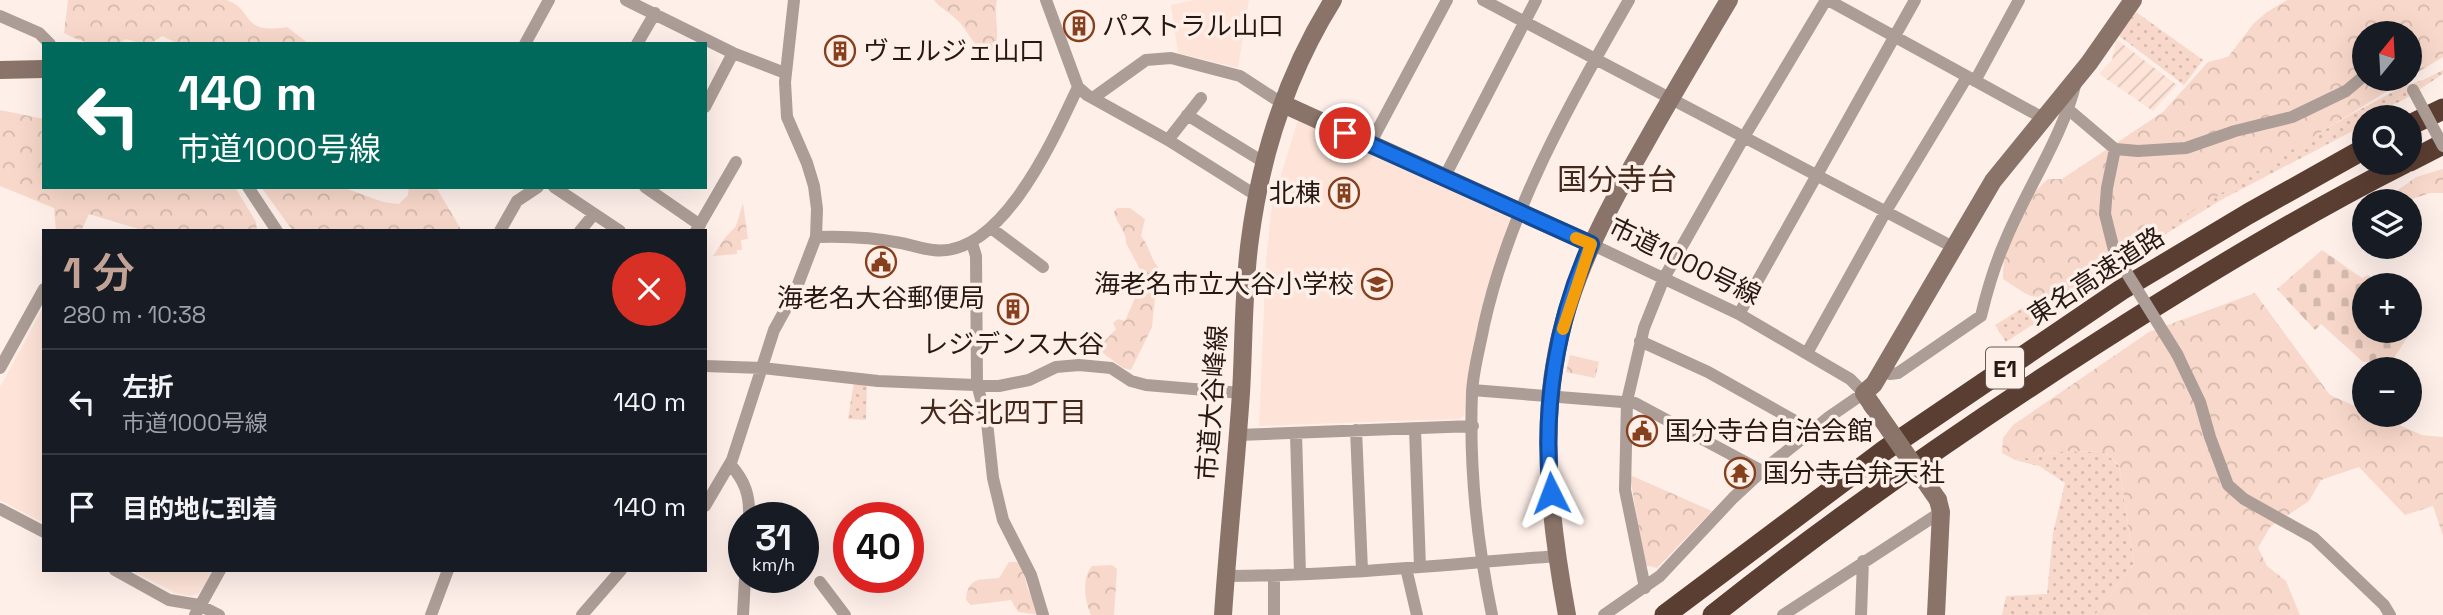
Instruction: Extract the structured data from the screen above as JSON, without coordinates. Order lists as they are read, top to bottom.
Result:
{
  "streets": {
    "highway": ["東名高速道路", "E1"],
    "street": ["市道1000号線", "市道大谷峰線"]
  },
  "crossings": [
    ["市道1000号線", "市道大谷峰線"]
  ],
  "districts": ["国分寺台", "大谷北四丁目"],
  "places": {
    "building": [
      "パストラル山口",
      "ヴェルジェ山口",
      "北棟",
      "レジデンス大谷"
    ],
    "public building": ["海老名大谷郵便局", "国分寺台自治会館"],
    "school or university": ["海老名市立大谷小学校"],
    "temple": ["国分寺台弁天社"]
  },
  "north": "top",
  "page": {
    "map_buttons": ["+", "−"],
    "turn": ["140 m", "市道1000号線"],
    "heading": ["1 分", "280 m · 10:38"],
    "list": [
      {
        "name": "左折",
        "note": "市道1000号線",
        "value": "140 m"
      },
      {
        "name": "目的地に到着",
        "value": "140 m"
      }
    ],
    "speed": "31 km/h",
    "limit": "40"
  }
}
